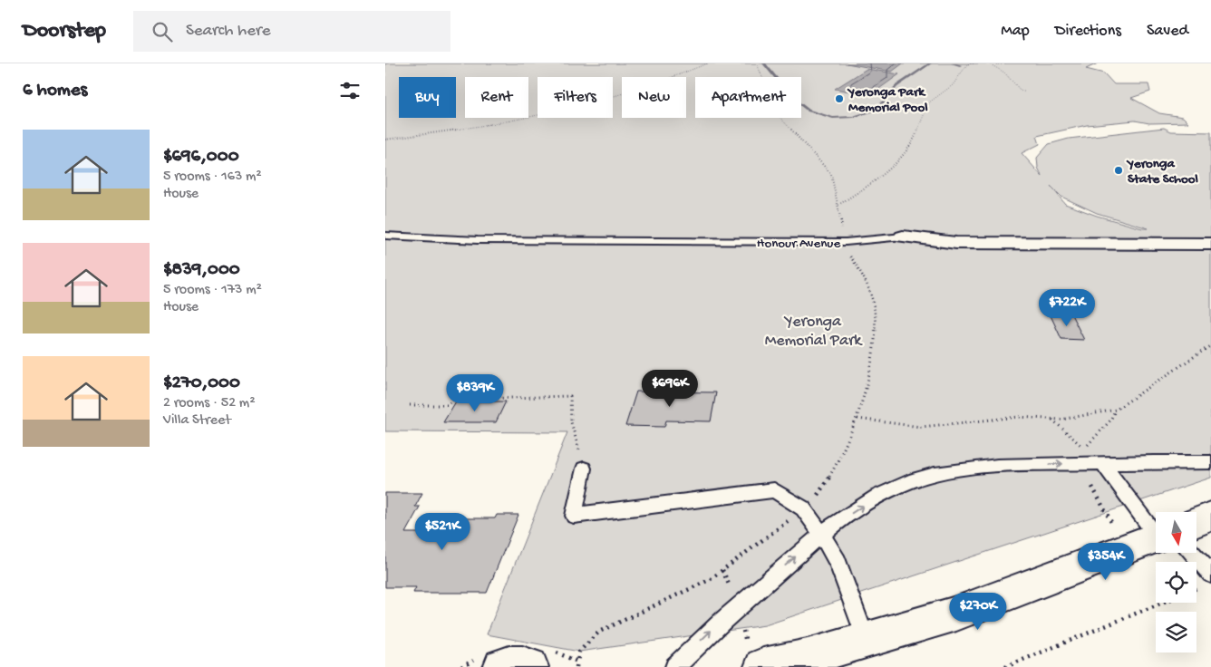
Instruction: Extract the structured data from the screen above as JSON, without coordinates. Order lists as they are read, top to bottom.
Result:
{
  "streets": {
    "street": ["Honour Avenue"]
  },
  "parks": ["Yeronga Memorial Park"],
  "places": ["Yeronga Park Memorial Pool", "Yeronga State School"],
  "north": "bottom",
  "page": {
    "header": "Doorstep",
    "search": "Search here",
    "nav": ["Map", "Directions", "Saved"],
    "heading": "6 homes",
    "chip": [
      "Buy",
      "Rent",
      "Filters",
      "New",
      "Apartment"
    ],
    "list": [
      {
        "name": "$696,000",
        "note": "5 rooms · 163 m² · House"
      },
      {
        "name": "$839,000",
        "note": "5 rooms · 173 m² · House"
      },
      {
        "name": "$270,000",
        "note": "2 rooms · 52 m² · Villa Street"
      }
    ],
    "price": [
      "$722K",
      "$696K",
      "$839K",
      "$521K",
      "$354K",
      "$270K"
    ]
  }
}
